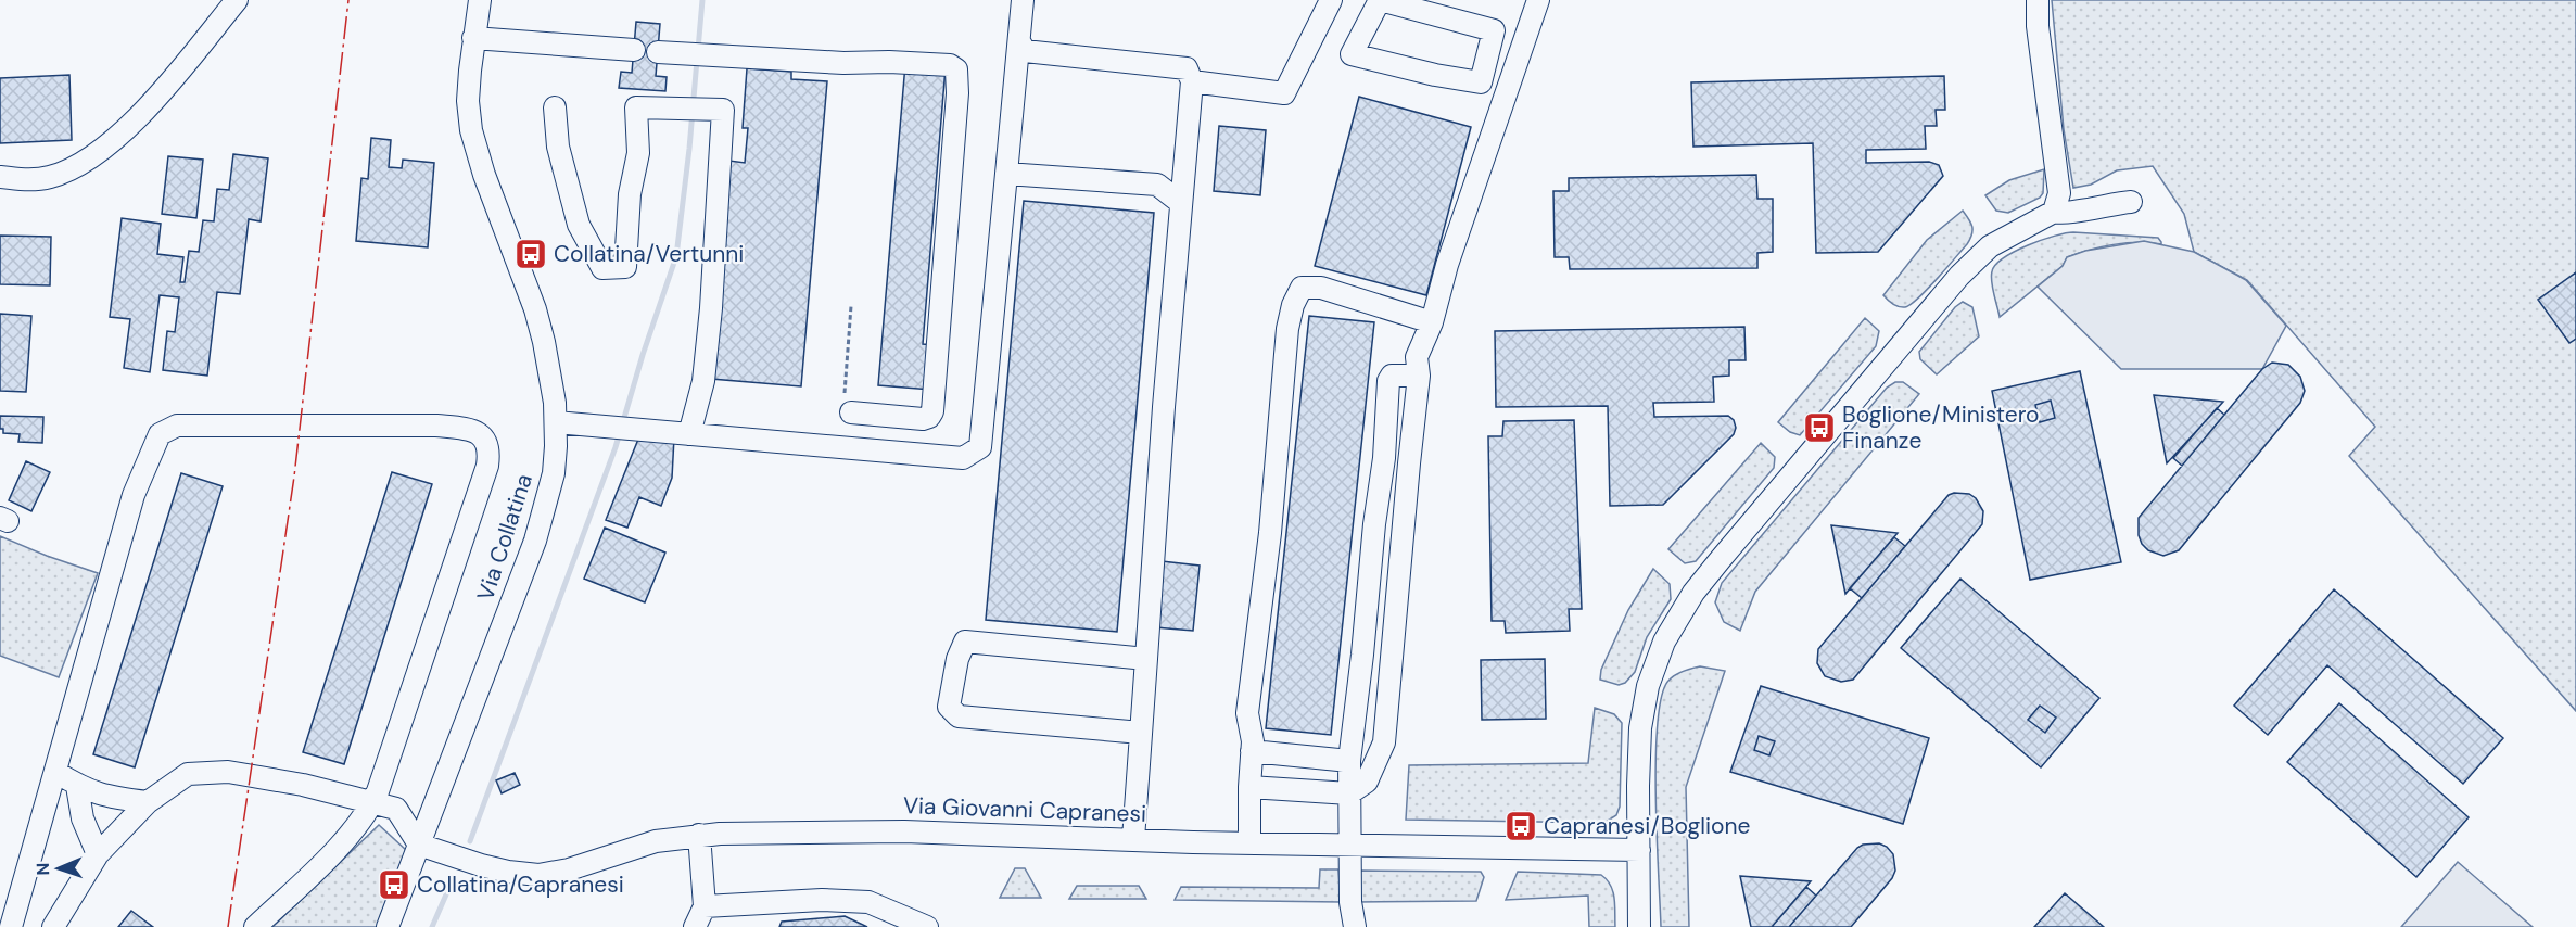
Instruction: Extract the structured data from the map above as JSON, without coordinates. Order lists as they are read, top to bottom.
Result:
{
  "streets": {
    "street": ["Via Collatina", "Via Giovanni Capranesi"]
  },
  "crossings": [
    ["Via Collatina", "Via Giovanni Capranesi"]
  ],
  "places": {
    "bus stop": [
      "Collatina/Vertunni",
      "Boglione/Ministero Finanze",
      "Capranesi/Boglione",
      "Collatina/Capranesi"
    ]
  },
  "north": "left"
}
